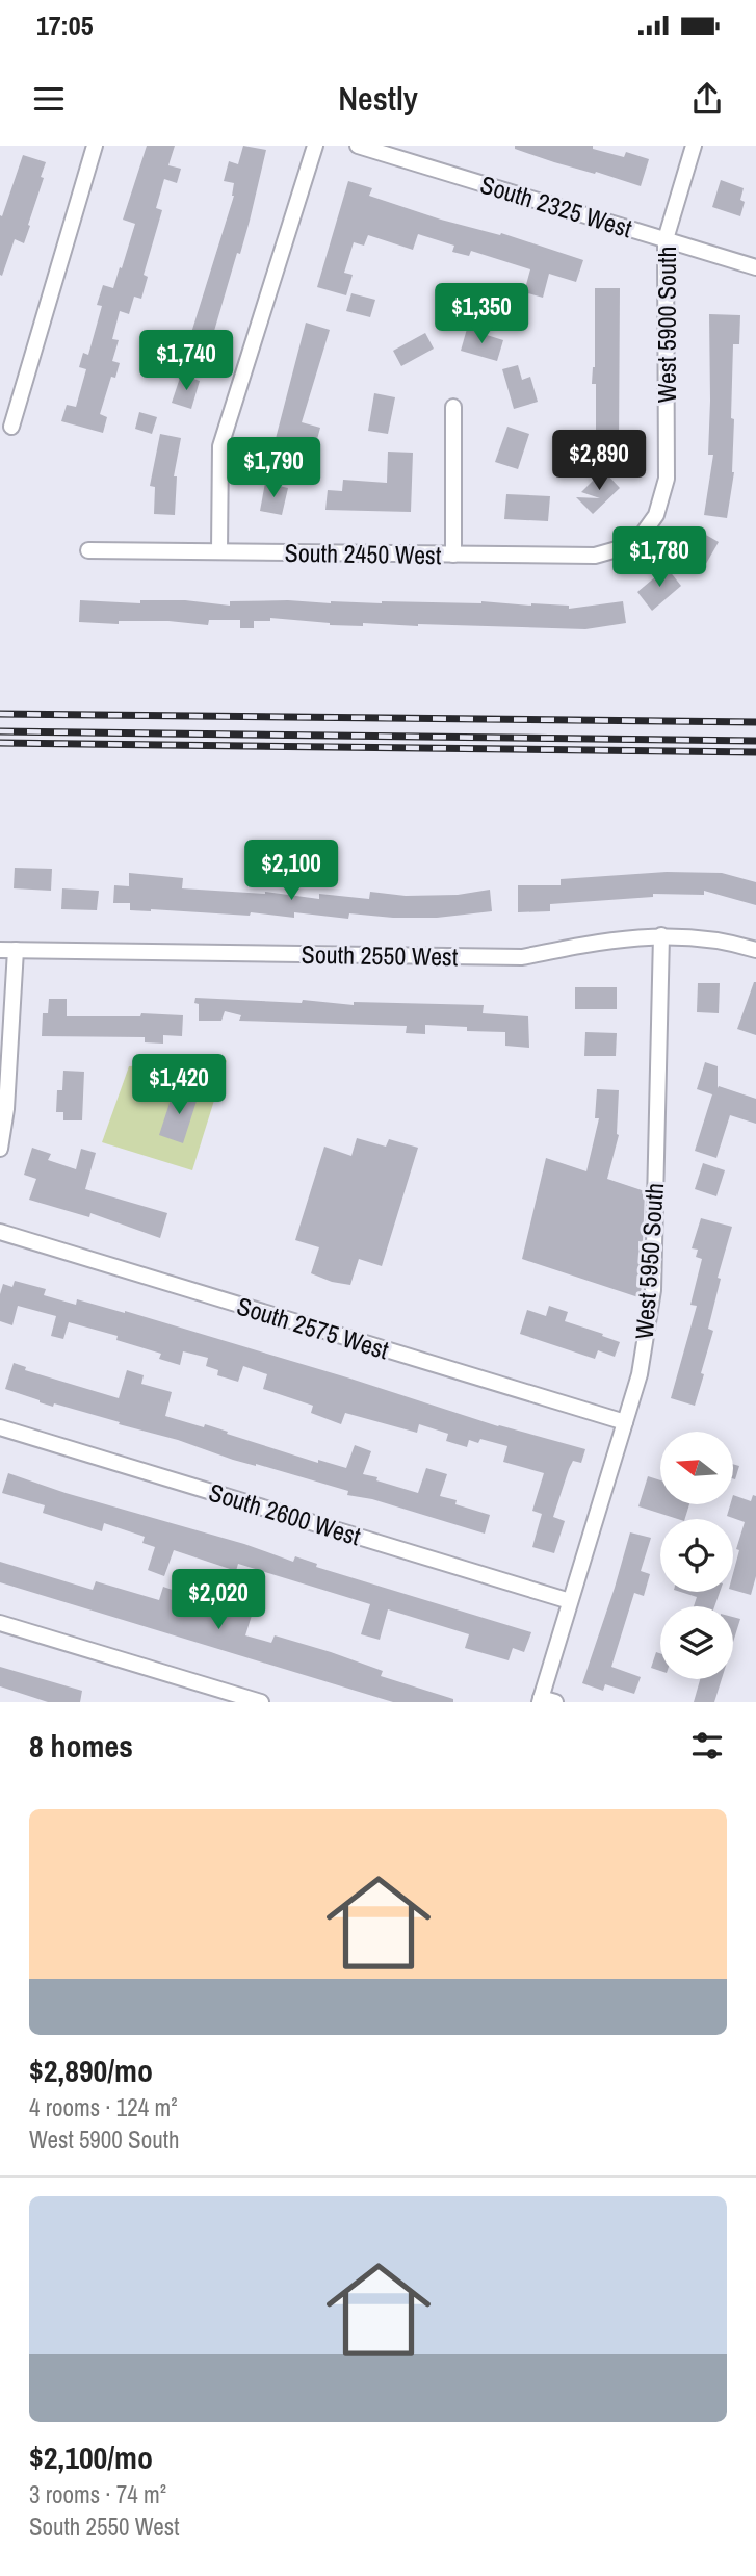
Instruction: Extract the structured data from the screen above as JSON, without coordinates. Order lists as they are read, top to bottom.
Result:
{
  "streets": {
    "street": [
      "South 2325 West",
      "West 5900 South",
      "South 2450 West",
      "South 2550 West",
      "West 5950 South",
      "South 2575 West",
      "South 2600 West"
    ]
  },
  "crossings": [
    ["South 2325 West", "West 5900 South"],
    ["West 5900 South", "South 2450 West"],
    ["South 2550 West", "West 5950 South"],
    ["West 5950 South", "South 2575 West"],
    ["West 5950 South", "South 2600 West"]
  ],
  "north": "left",
  "page": {
    "status": "17:05",
    "header": "Nestly",
    "price": [
      "$1,350",
      "$1,740",
      "$2,890",
      "$1,790",
      "$1,780",
      "$2,100",
      "$1,420",
      "$2,020"
    ],
    "heading": "8 homes",
    "list": [
      {
        "name": "$2,890/mo",
        "note": "4 rooms · 124 m² · West 5900 South"
      },
      {
        "name": "$2,100/mo",
        "note": "3 rooms · 74 m² · South 2550 West"
      }
    ]
  }
}
